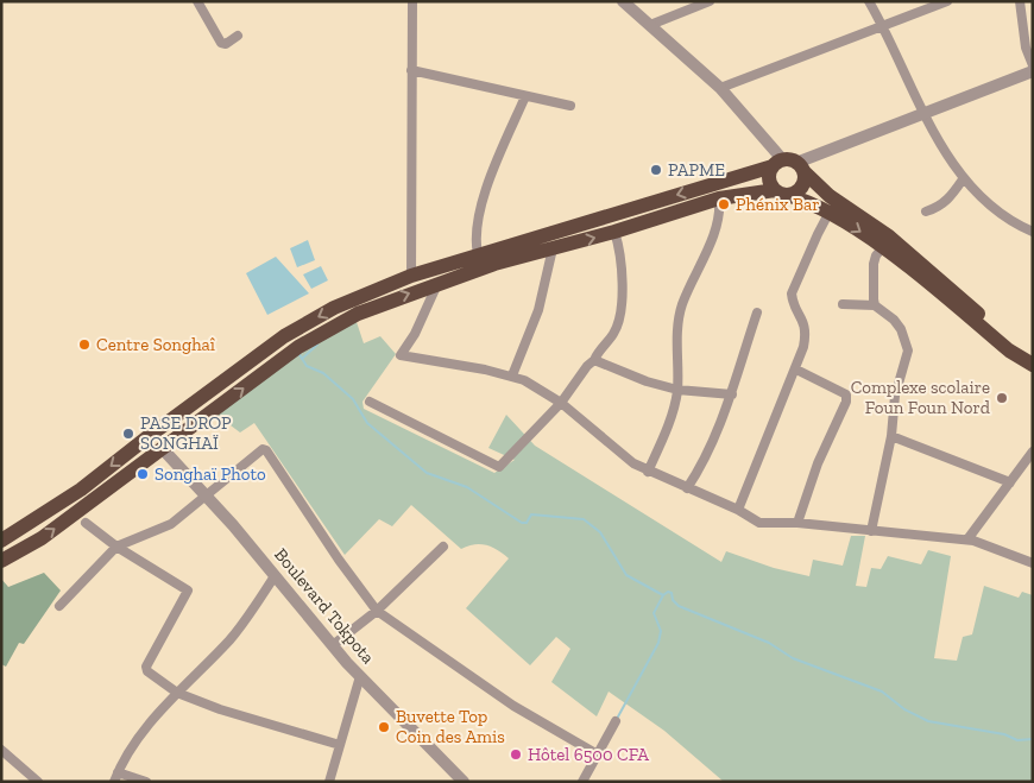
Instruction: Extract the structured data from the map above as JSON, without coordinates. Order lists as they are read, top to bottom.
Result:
{
  "streets": {
    "street": ["Boulevard Tokpota"]
  },
  "places": [
    "PAPME",
    "Phénix Bar",
    "Centre Songhaî",
    "Complexe scolaire Foun Foun Nord",
    "PASE DROP SONGHAÏ",
    "Songhaï Photo",
    "Buvette Top Coin des Amis",
    "Hôtel 6500 CFA"
  ]
}
